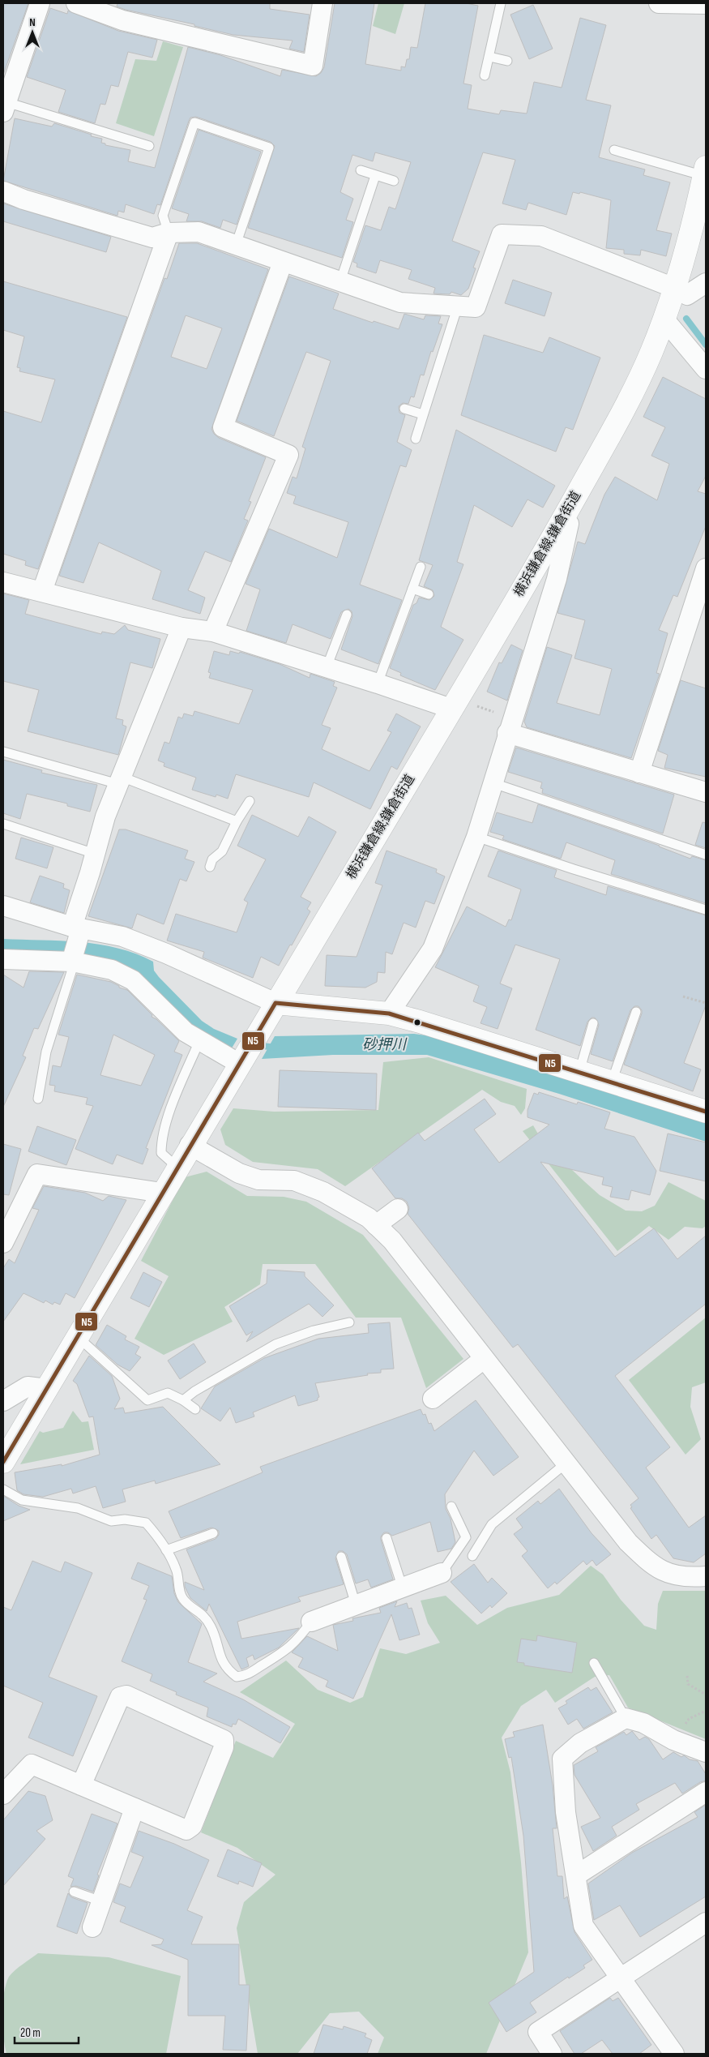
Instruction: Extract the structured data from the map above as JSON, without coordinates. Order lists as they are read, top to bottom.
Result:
{
  "streets": {
    "main road": ["横浜鎌倉線;鎌倉街道"]
  },
  "water": ["砂押川"],
  "lines": ["transit line N5"],
  "scale_bar": "20 m",
  "north": "top"
}
